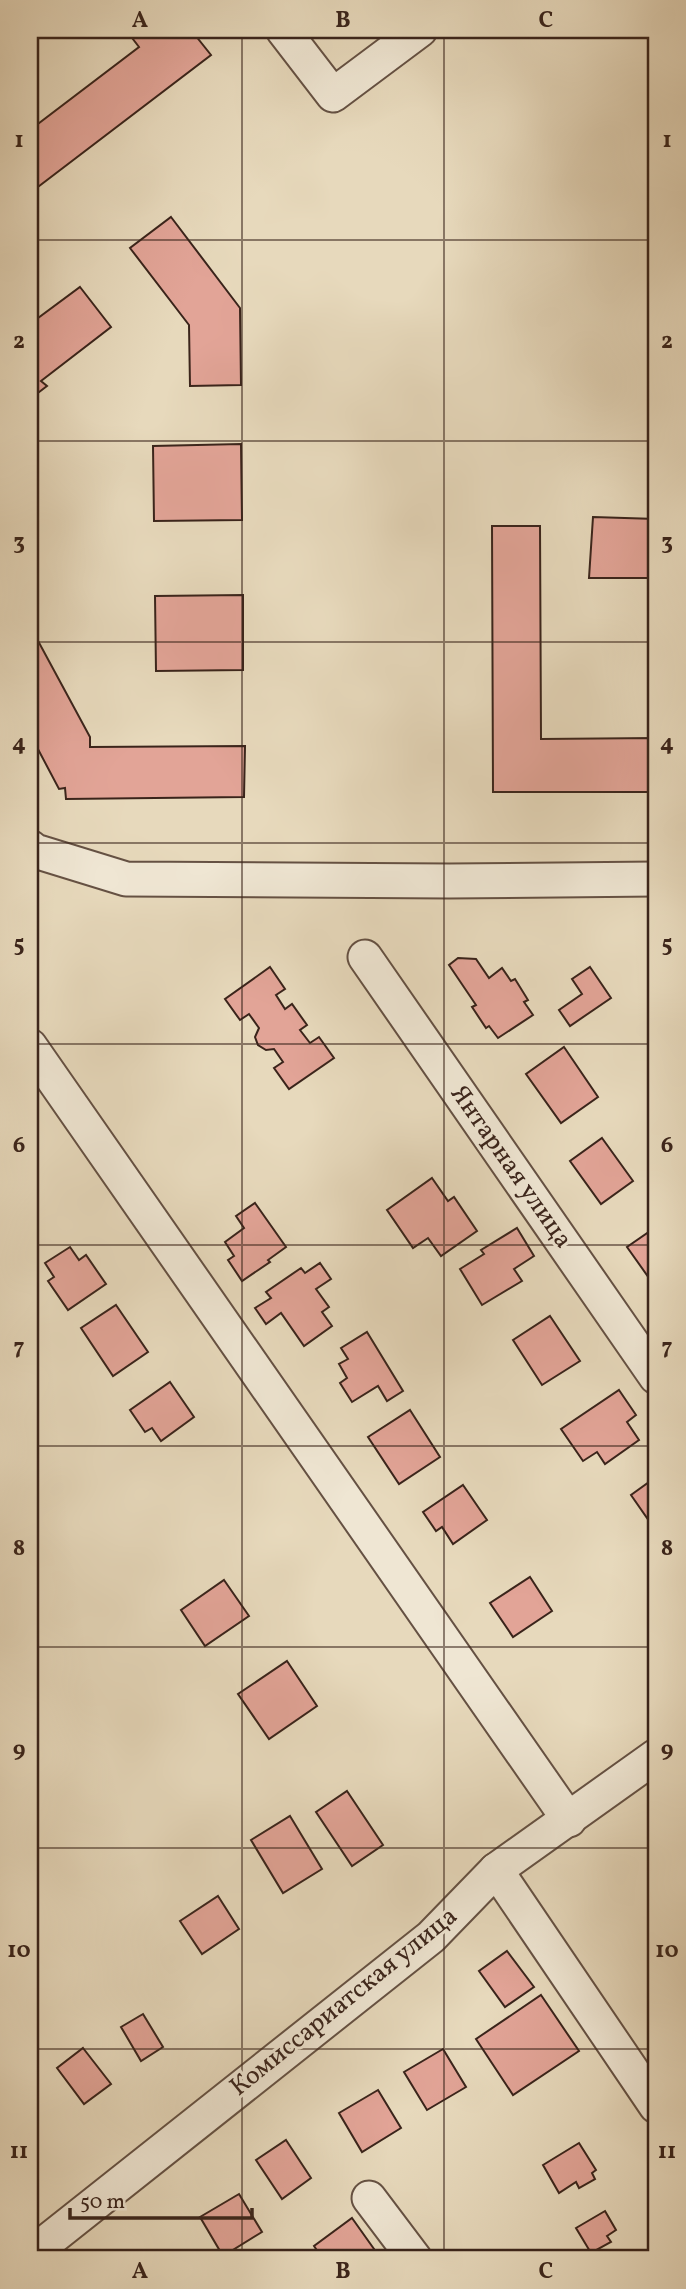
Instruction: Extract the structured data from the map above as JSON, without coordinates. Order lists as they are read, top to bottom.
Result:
{
  "streets": {
    "street": ["Янтарная улица", "Комиссариатская улица"]
  },
  "scale_bar": "50 m",
  "grid": {
    "columns": ["A", "B", "C"],
    "rows": [
      "1",
      "2",
      "3",
      "4",
      "5",
      "6",
      "7",
      "8",
      "9",
      "10",
      "11"
    ]
  }
}
